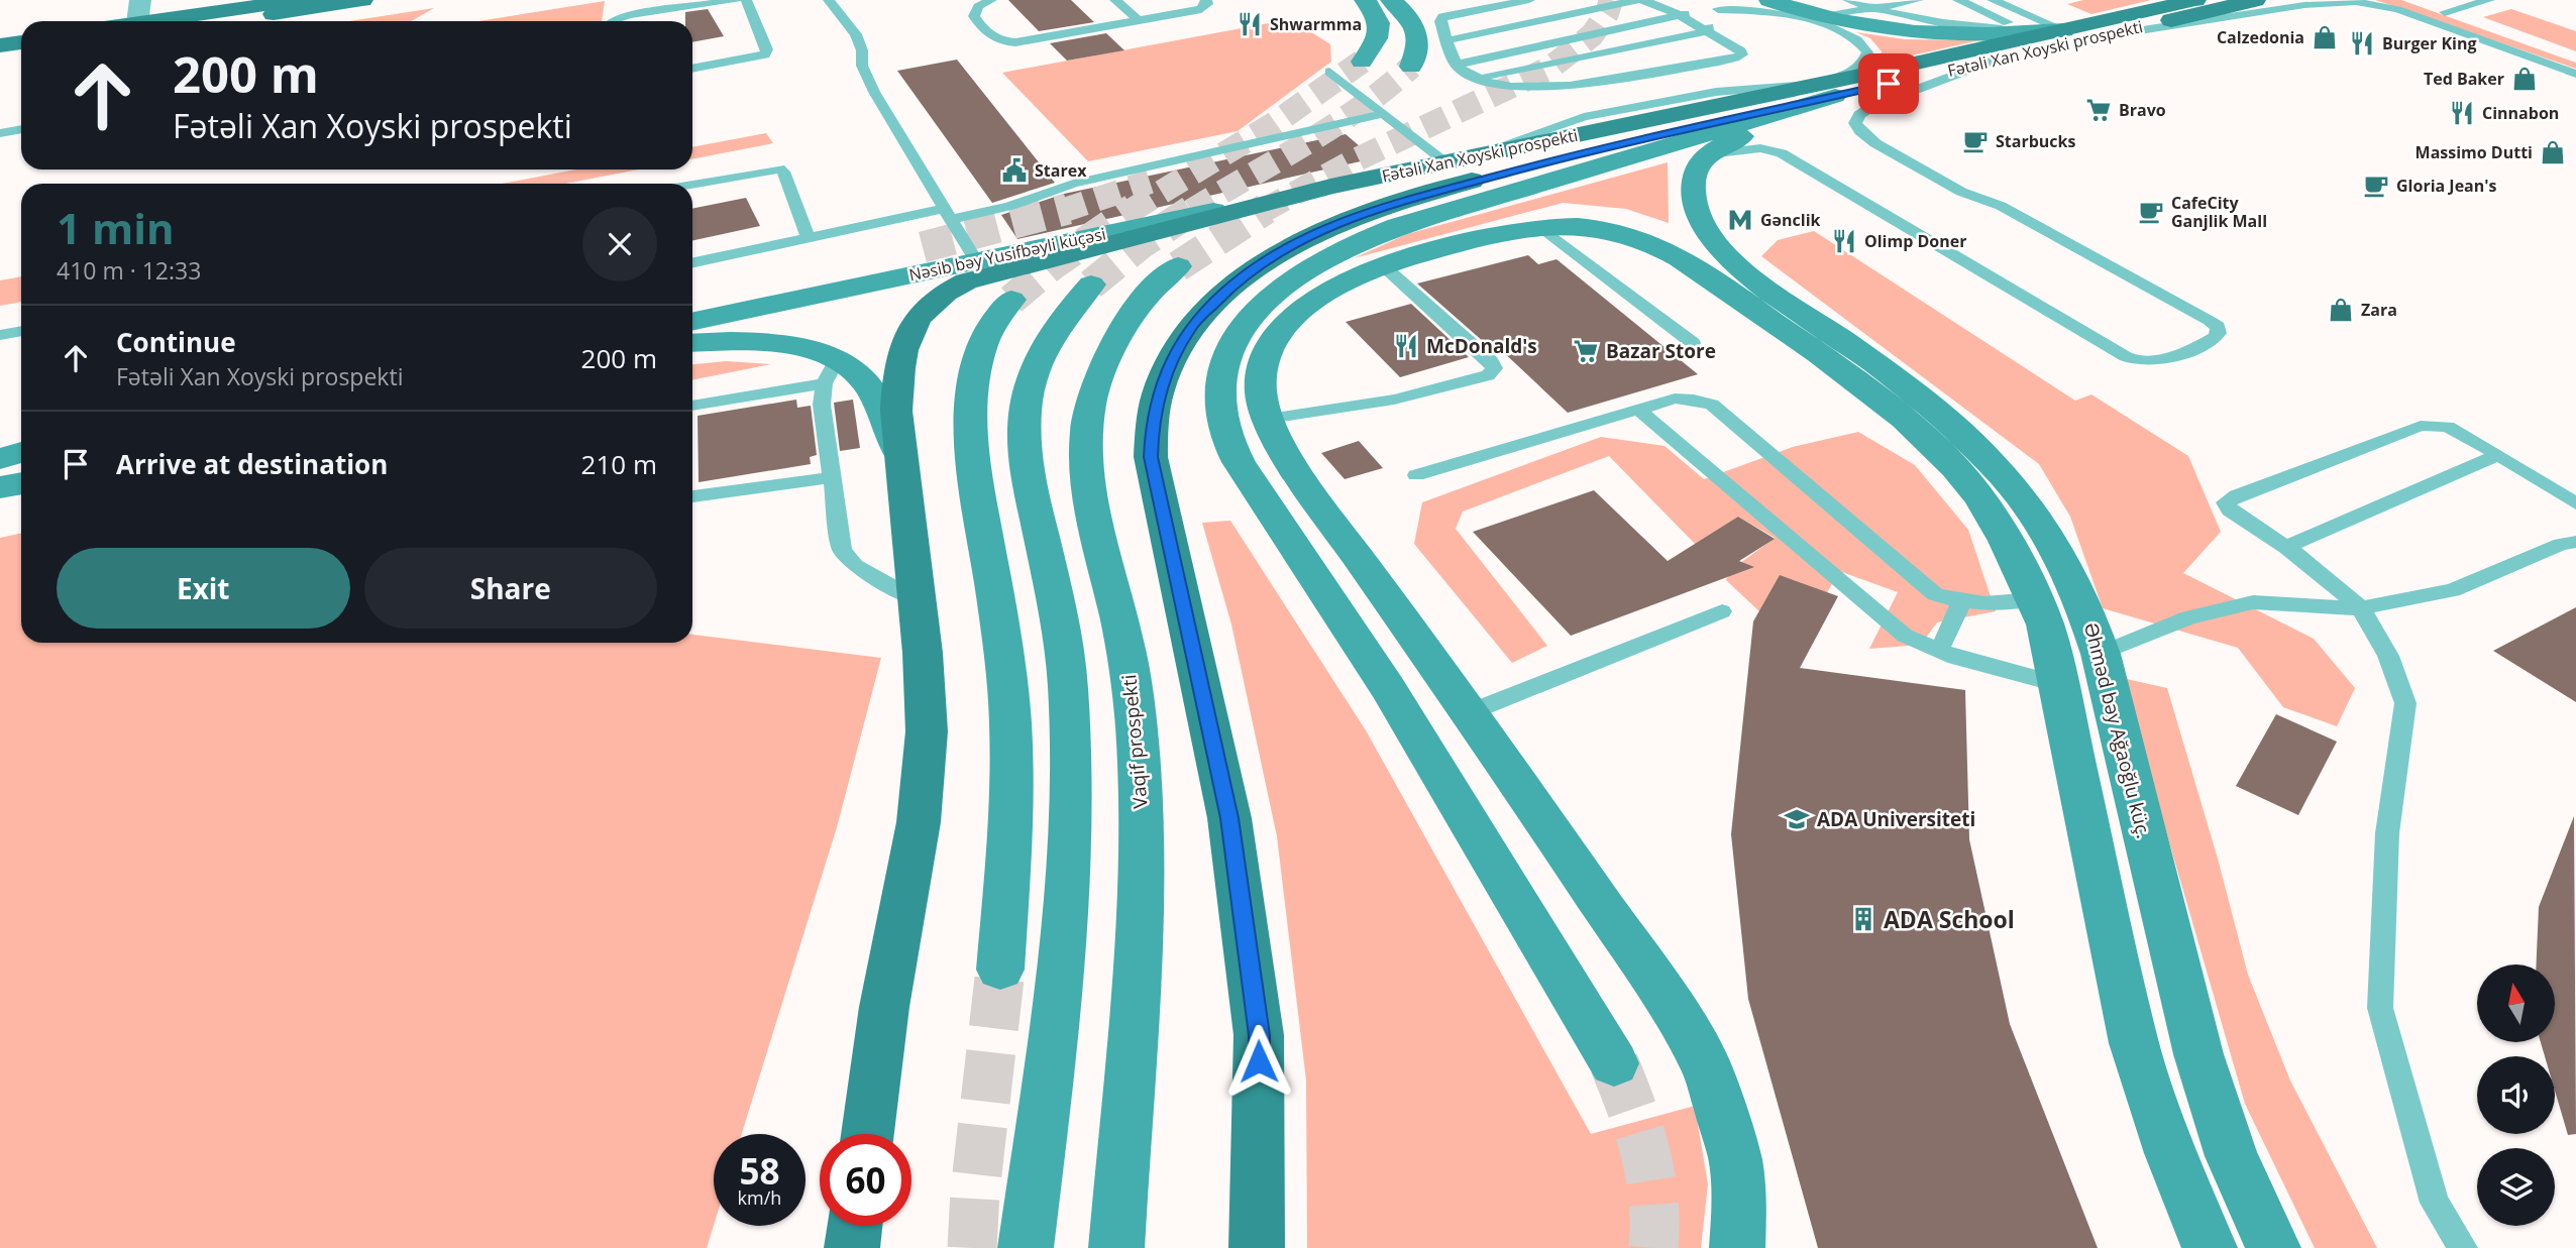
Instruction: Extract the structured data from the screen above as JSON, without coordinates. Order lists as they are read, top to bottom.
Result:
{
  "streets": {
    "main road": ["Fətəli Xan Xoyski prospekti"],
    "street": ["Nəsib bəy Yusifbəyli küçəsi", "Əhməd bəy Ağaoğlu küç.", "Vaqif prospekti"]
  },
  "crossings": [
    ["Fətəli Xan Xoyski prospekti", "Nəsib bəy Yusifbəyli küçəsi"]
  ],
  "places": {
    "restaurant": [
      "Shwarmma",
      "Burger King",
      "Cinnabon",
      "Olimp Doner",
      "McDonald's"
    ],
    "shop": [
      "Calzedonia",
      "Ted Baker",
      "Massimo Dutti",
      "Zara"
    ],
    "supermarket": ["Bravo", "Bazar Store"],
    "cafe": ["Starbucks", "Gloria Jean's", "CafeCity Ganjlik Mall"],
    "public building": ["Starex"],
    "metro station": ["Gənclik"],
    "school or university": ["ADA Universiteti"],
    "building": ["ADA School"]
  },
  "north": "top",
  "page": {
    "turn": ["200 m", "Fətəli Xan Xoyski prospekti"],
    "heading": ["1 min", "410 m · 12:33"],
    "list": [
      {
        "name": "Continue",
        "note": "Fətəli Xan Xoyski prospekti",
        "value": "200 m"
      },
      {
        "name": "Arrive at destination",
        "value": "210 m"
      }
    ],
    "buttons": ["Exit", "Share"],
    "speed": "58 km/h",
    "limit": "60"
  }
}
